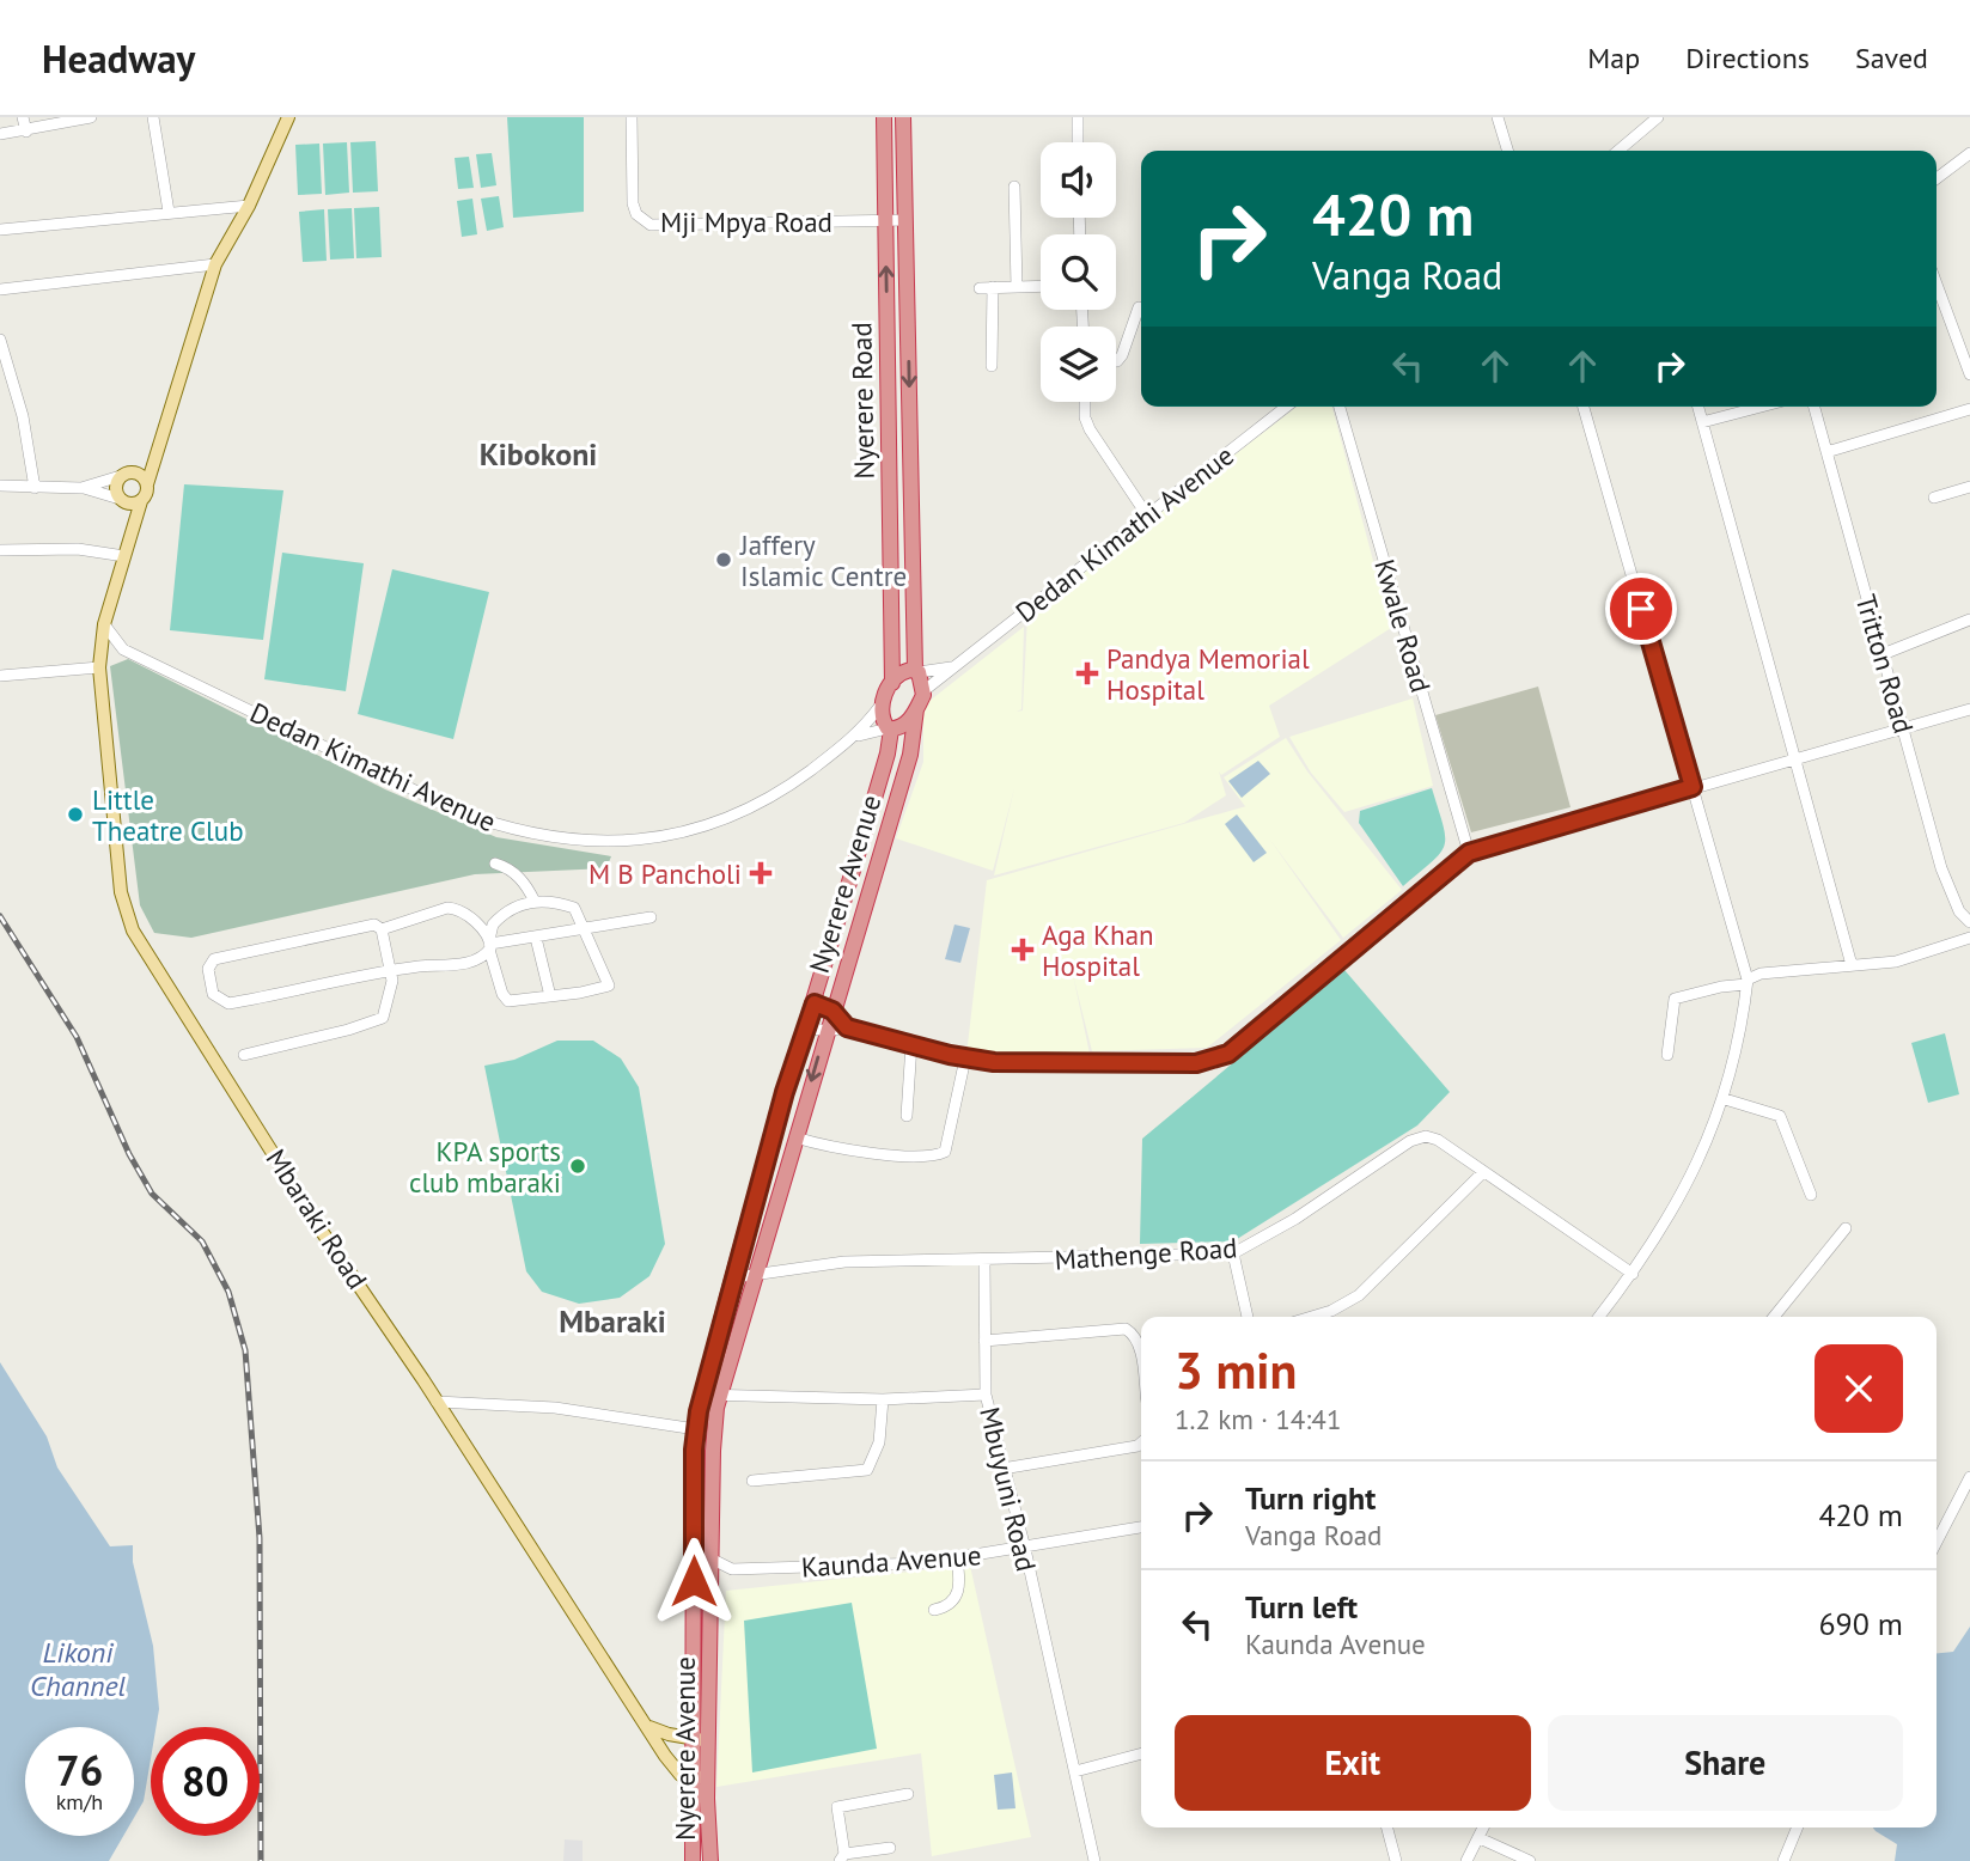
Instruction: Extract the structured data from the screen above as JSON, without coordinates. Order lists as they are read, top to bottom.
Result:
{
  "streets": {
    "highway": ["Nyerere Road", "Nyerere Avenue"],
    "main road": ["Mbaraki Road"],
    "street": [
      "Mji Mpya Road",
      "Dedan Kimathi Avenue",
      "Kwale Road",
      "Tritton Road",
      "Mathenge Road",
      "Mbuyuni Road",
      "Kaunda Avenue"
    ]
  },
  "crossings": [
    ["Mji Mpya Road", "Nyerere Road"],
    ["Nyerere Road", "Dedan Kimathi Avenue"],
    ["Dedan Kimathi Avenue", "Mbaraki Road"],
    ["Nyerere Avenue", "Mbaraki Road"],
    ["Nyerere Avenue", "Mathenge Road"],
    ["Nyerere Avenue", "Mbuyuni Road"],
    ["Nyerere Avenue", "Kaunda Avenue"],
    ["Mbuyuni Road", "Kaunda Avenue"]
  ],
  "districts": ["Kibokoni", "Mbaraki"],
  "water": ["Likoni Channel"],
  "places": {
    "other": ["Jaffery Islamic Centre", "Little Theatre Club", "KPA sports club mbaraki"],
    "health": ["Pandya Memorial Hospital", "M B Pancholi", "Aga Khan Hospital"]
  },
  "page": {
    "header": "Headway",
    "nav": ["Map", "Directions", "Saved"],
    "turn": ["420 m", "Vanga Road"],
    "heading": ["3 min", "1.2 km · 14:41"],
    "list": [
      {
        "name": "Turn right",
        "note": "Vanga Road",
        "value": "420 m"
      },
      {
        "name": "Turn left",
        "note": "Kaunda Avenue",
        "value": "690 m"
      }
    ],
    "buttons": ["Exit", "Share"],
    "speed": "76 km/h",
    "limit": "80"
  }
}
